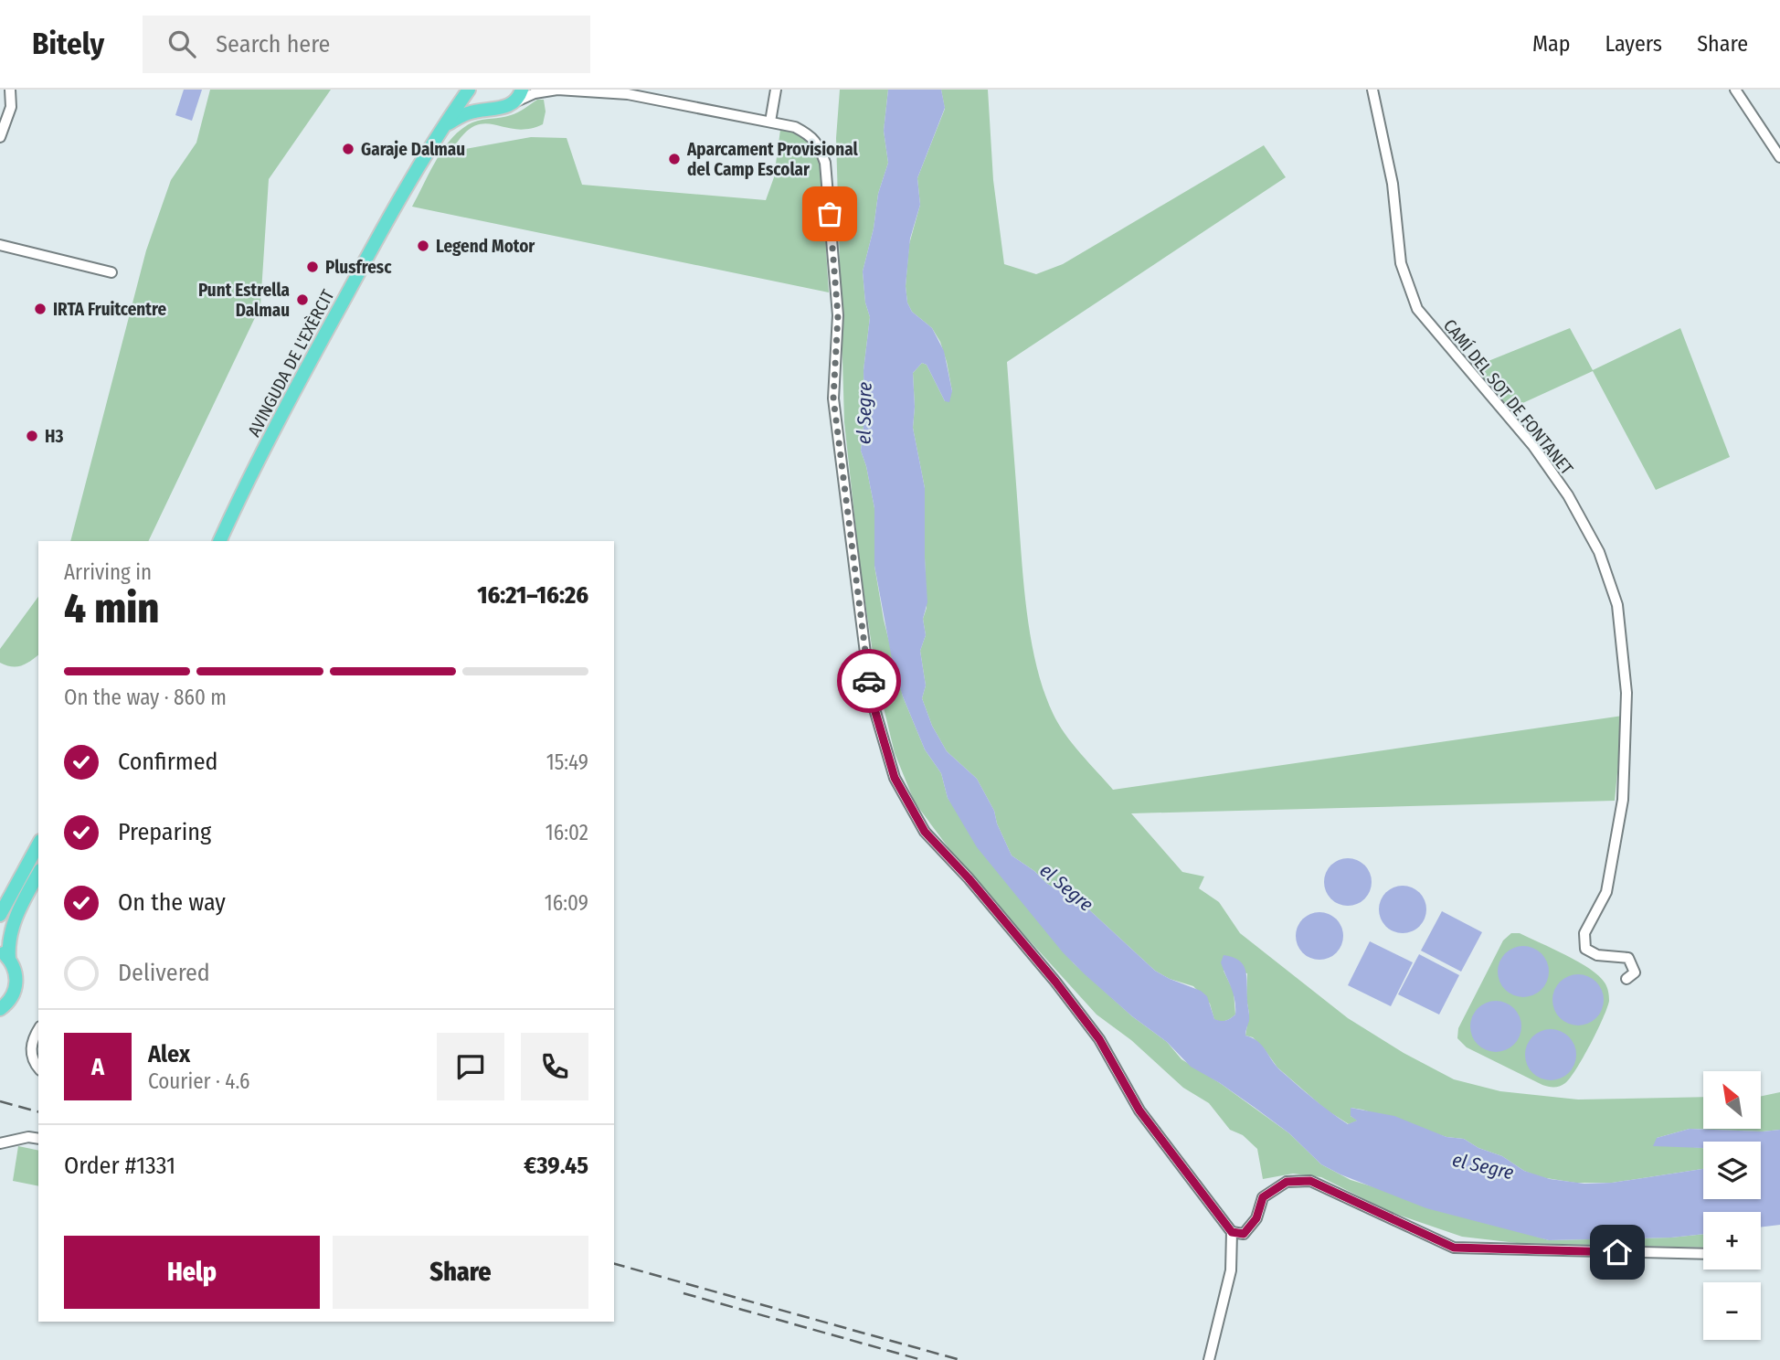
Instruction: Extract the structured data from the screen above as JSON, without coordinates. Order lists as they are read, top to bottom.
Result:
{
  "streets": {
    "main road": ["AVINGUDA DE L'EXÈRCIT"],
    "street": ["CAMÍ DEL SOT DE FONTANET"]
  },
  "water": ["el Segre"],
  "places": [
    "Garaje Dalmau",
    "Aparcament Provisional del Camp Escolar",
    "Legend Motor",
    "Plusfresc",
    "Punt Estrella Dalmau",
    "IRTA Fruitcentre",
    "H3"
  ],
  "north": "top left",
  "page": {
    "header": "Bitely",
    "search": "Search here",
    "nav": ["Map", "Layers", "Share"],
    "heading": ["4 min", "Arriving in", "16:21–16:26"],
    "panel": [
      "Alex",
      "Courier · 4.6",
      "Order #1331",
      "€39.45"
    ],
    "bar": "On the way · 860 m",
    "list": [
      ["Confirmed", "15:49"],
      ["Preparing", "16:02"],
      ["On the way", "16:09"],
      "Delivered"
    ],
    "round": "A",
    "map_buttons": ["+", "−"],
    "buttons": ["Help", "Share"]
  }
}
